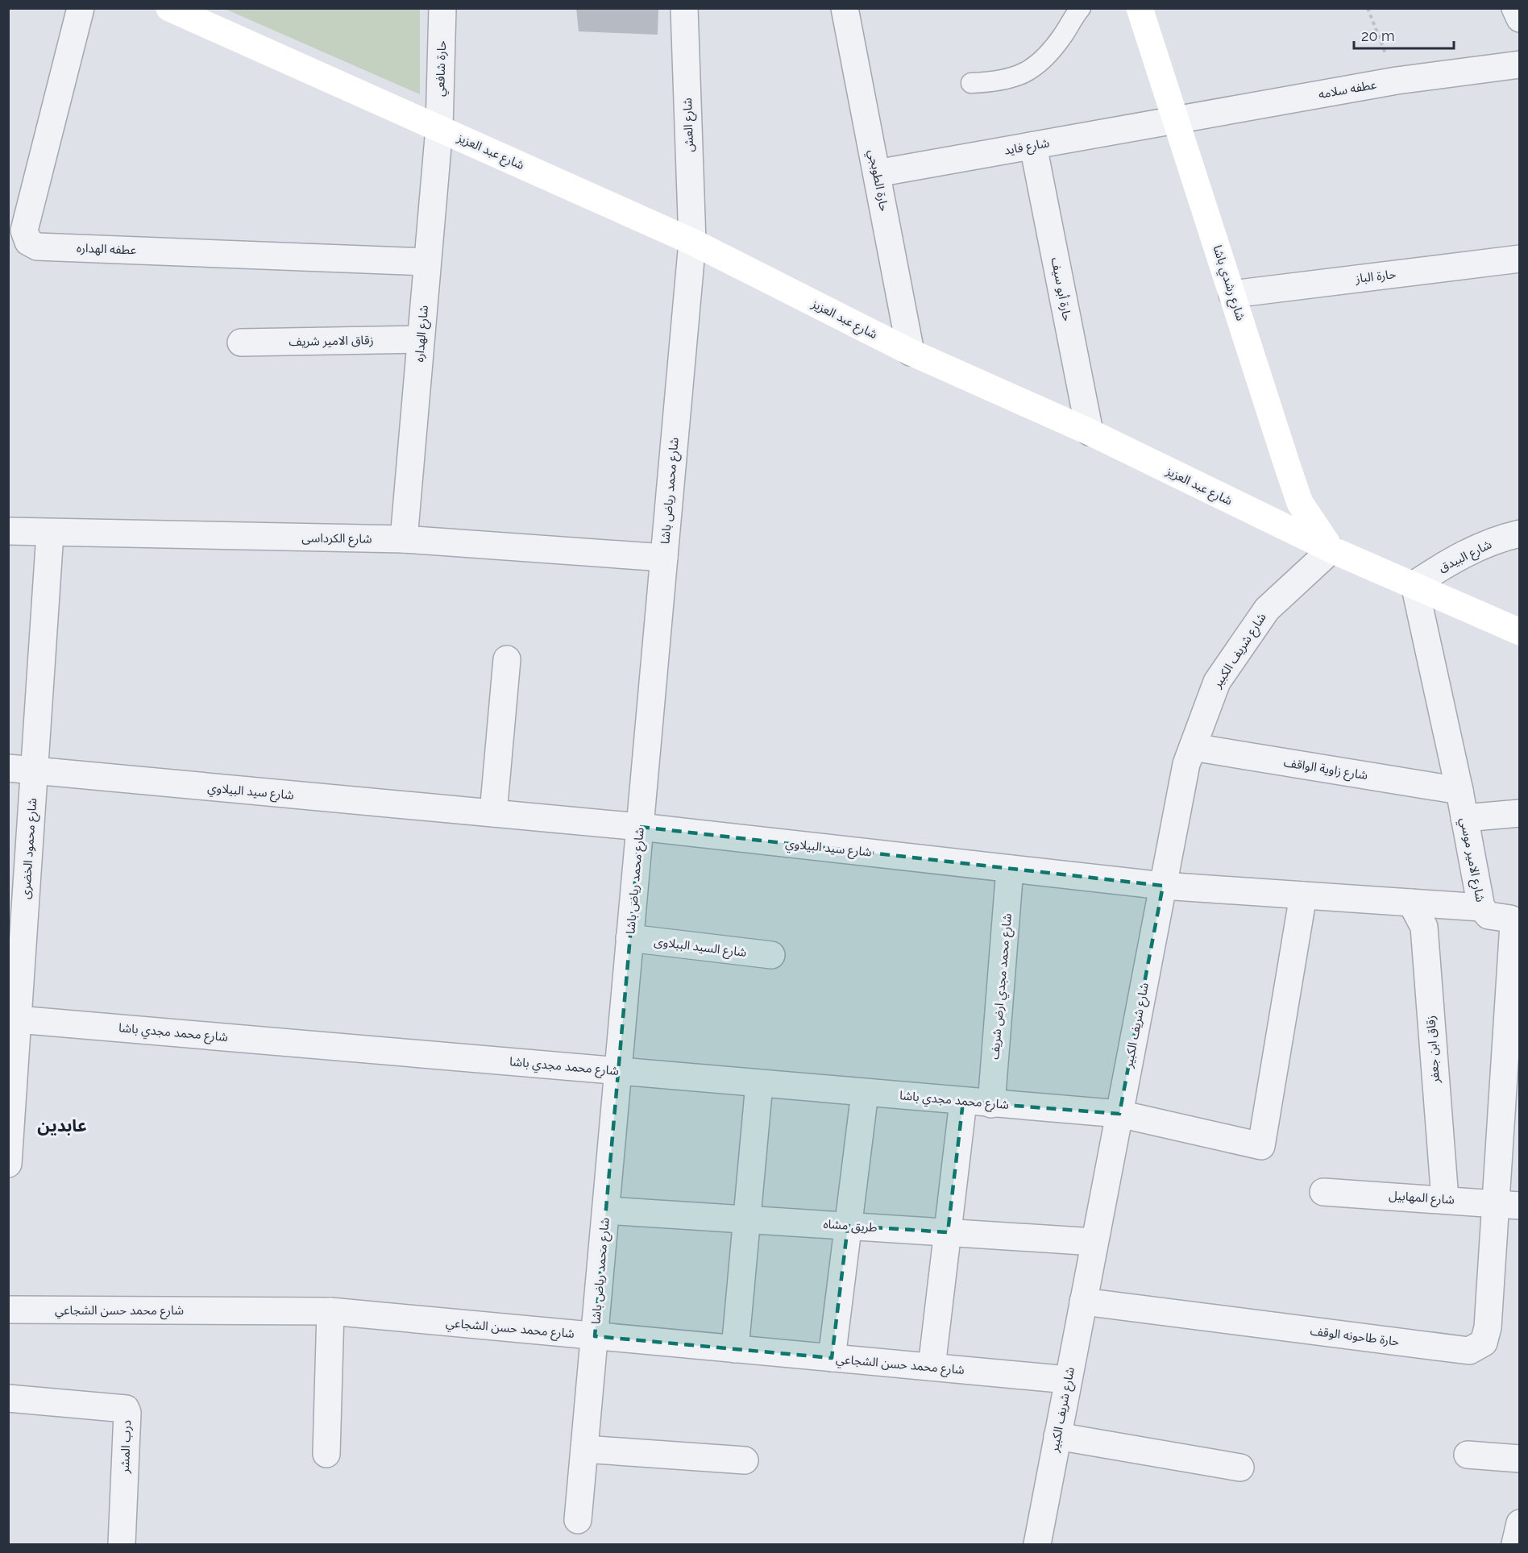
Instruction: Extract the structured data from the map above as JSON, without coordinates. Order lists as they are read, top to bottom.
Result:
{
  "streets": {
    "main road": ["شارع عبد العزيز", "شارع رشدي باشا"],
    "street": [
      "حارة شافعي",
      "عطفه سلامه",
      "شارع العش",
      "شارع فايد",
      "حارة الطوبجي",
      "عطفه الهداره",
      "حارة الباز",
      "حارة أبو سيف",
      "شارع الهداره",
      "زقاق الامير شريف",
      "شارع محمد رياض باشا",
      "شارع الكرداسى",
      "شارع البيدق",
      "شارع شريف الكبير",
      "شارع زاوية الواقف",
      "شارع سيد البيلاوي",
      "شارع محمود الخضرى",
      "شارع الامير موسي",
      "شارع السيد الببلاوى",
      "شارع محمد مجدي ارض شريف",
      "شارع محمد مجدي باشا",
      "زقاق ابن جعفر",
      "شارع المهابيل",
      "طريق مشاه",
      "شارع محمد حسن الشجاعي",
      "حارة طاحونه الوقف",
      "درب المشر"
    ]
  },
  "crossings": [
    ["حارة شافعي", "شارع عبد العزيز"],
    ["حارة شافعي", "شارع الهداره"],
    ["عطفه سلامه", "شارع فايد"],
    ["عطفه سلامه", "شارع رشدي باشا"],
    ["شارع العش", "شارع عبد العزيز"],
    ["شارع العش", "شارع محمد رياض باشا"],
    ["شارع فايد", "حارة الطوبجي"],
    ["شارع فايد", "شارع رشدي باشا"],
    ["شارع فايد", "حارة أبو سيف"],
    ["شارع عبد العزيز", "حارة الطوبجي"],
    ["شارع عبد العزيز", "شارع رشدي باشا"],
    ["شارع عبد العزيز", "حارة أبو سيف"],
    ["شارع عبد العزيز", "شارع الهداره"],
    ["شارع عبد العزيز", "شارع محمد رياض باشا"],
    ["شارع عبد العزيز", "شارع البيدق"],
    ["شارع عبد العزيز", "شارع شريف الكبير"],
    ["شارع عبد العزيز", "شارع الامير موسي"],
    ["عطفه الهداره", "شارع الهداره"],
    ["حارة الباز", "شارع رشدي باشا"],
    ["شارع رشدي باشا", "شارع شريف الكبير"],
    ["شارع الهداره", "زقاق الامير شريف"],
    ["شارع الهداره", "شارع الكرداسى"],
    ["شارع محمد رياض باشا", "شارع الكرداسى"],
    ["شارع محمد رياض باشا", "شارع سيد البيلاوي"],
    ["شارع محمد رياض باشا", "شارع السيد الببلاوى"],
    ["شارع محمد رياض باشا", "شارع محمد مجدي باشا"],
    ["شارع محمد رياض باشا", "طريق مشاه"],
    ["شارع محمد رياض باشا", "شارع محمد حسن الشجاعي"],
    ["شارع الكرداسى", "شارع محمود الخضرى"],
    ["شارع البيدق", "شارع الامير موسي"],
    ["شارع شريف الكبير", "شارع زاوية الواقف"],
    ["شارع شريف الكبير", "شارع سيد البيلاوي"],
    ["شارع شريف الكبير", "شارع محمد مجدي باشا"],
    ["شارع شريف الكبير", "طريق مشاه"],
    ["شارع شريف الكبير", "شارع محمد حسن الشجاعي"],
    ["شارع شريف الكبير", "حارة طاحونه الوقف"],
    ["شارع زاوية الواقف", "شارع الامير موسي"],
    ["شارع سيد البيلاوي", "شارع محمود الخضرى"],
    ["شارع سيد البيلاوي", "شارع محمد مجدي ارض شريف"],
    ["شارع محمود الخضرى", "شارع محمد مجدي باشا"],
    ["شارع الامير موسي", "شارع المهابيل"],
    ["شارع الامير موسي", "حارة طاحونه الوقف"],
    ["شارع محمد مجدي ارض شريف", "شارع محمد مجدي باشا"],
    ["زقاق ابن جعفر", "شارع المهابيل"],
    ["شارع المهابيل", "حارة طاحونه الوقف"]
  ],
  "districts": ["عابدين"],
  "scale_bar": "20 m"
}
